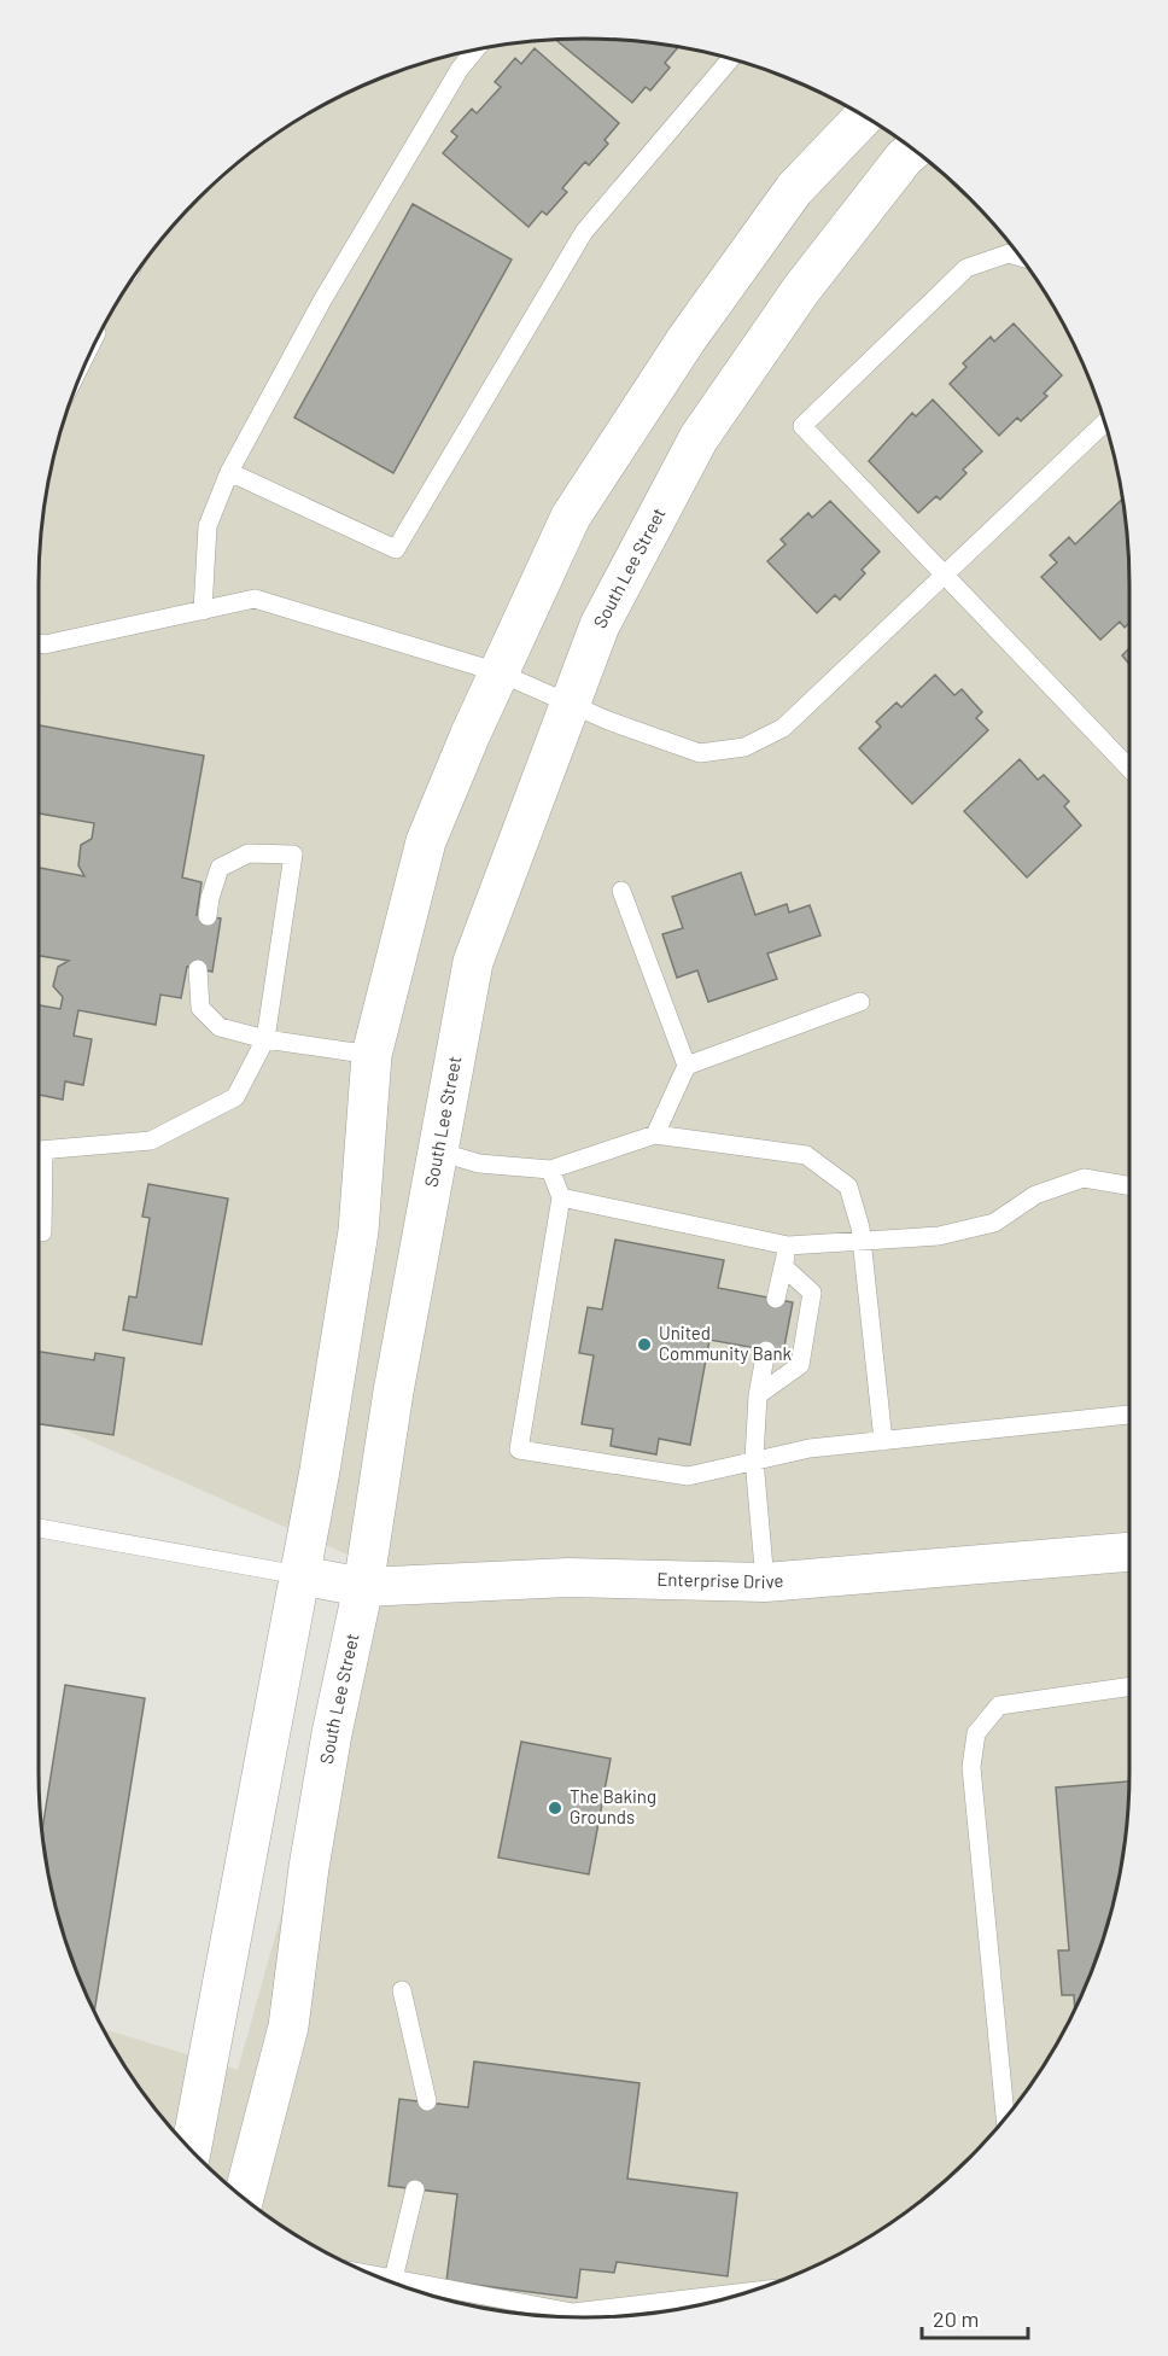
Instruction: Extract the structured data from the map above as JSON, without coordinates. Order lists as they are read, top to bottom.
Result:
{
  "streets": {
    "main road": ["South Lee Street"],
    "street": ["Enterprise Drive"]
  },
  "crossings": [
    ["South Lee Street", "Enterprise Drive"]
  ],
  "places": ["United Community Bank", "The Baking Grounds"],
  "scale_bar": "20 m"
}
